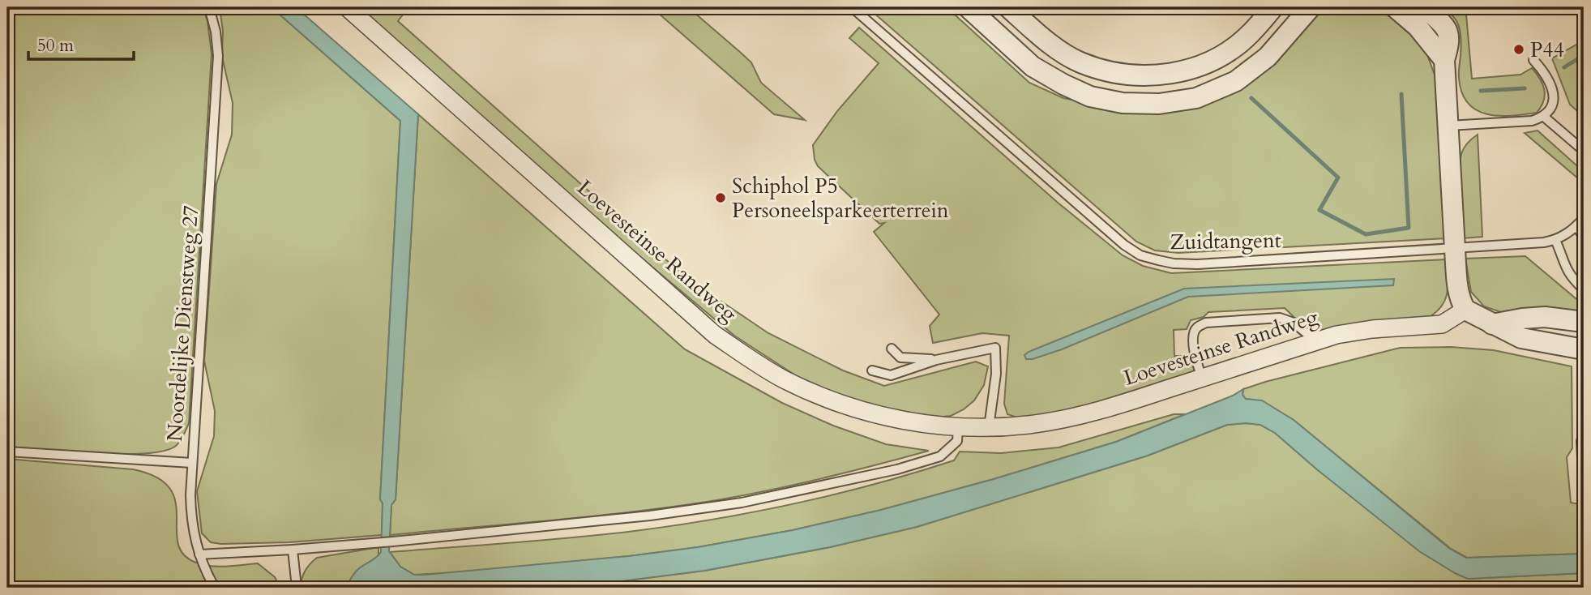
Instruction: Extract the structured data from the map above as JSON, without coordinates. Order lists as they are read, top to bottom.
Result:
{
  "streets": {
    "street": ["Loevesteinse Randweg"],
    "lane": ["Zuidtangent", "Noordelijke Dienstweg 27"]
  },
  "places": ["P44", "Schiphol P5 Personeelsparkeerterrein"],
  "scale_bar": "50 m"
}
